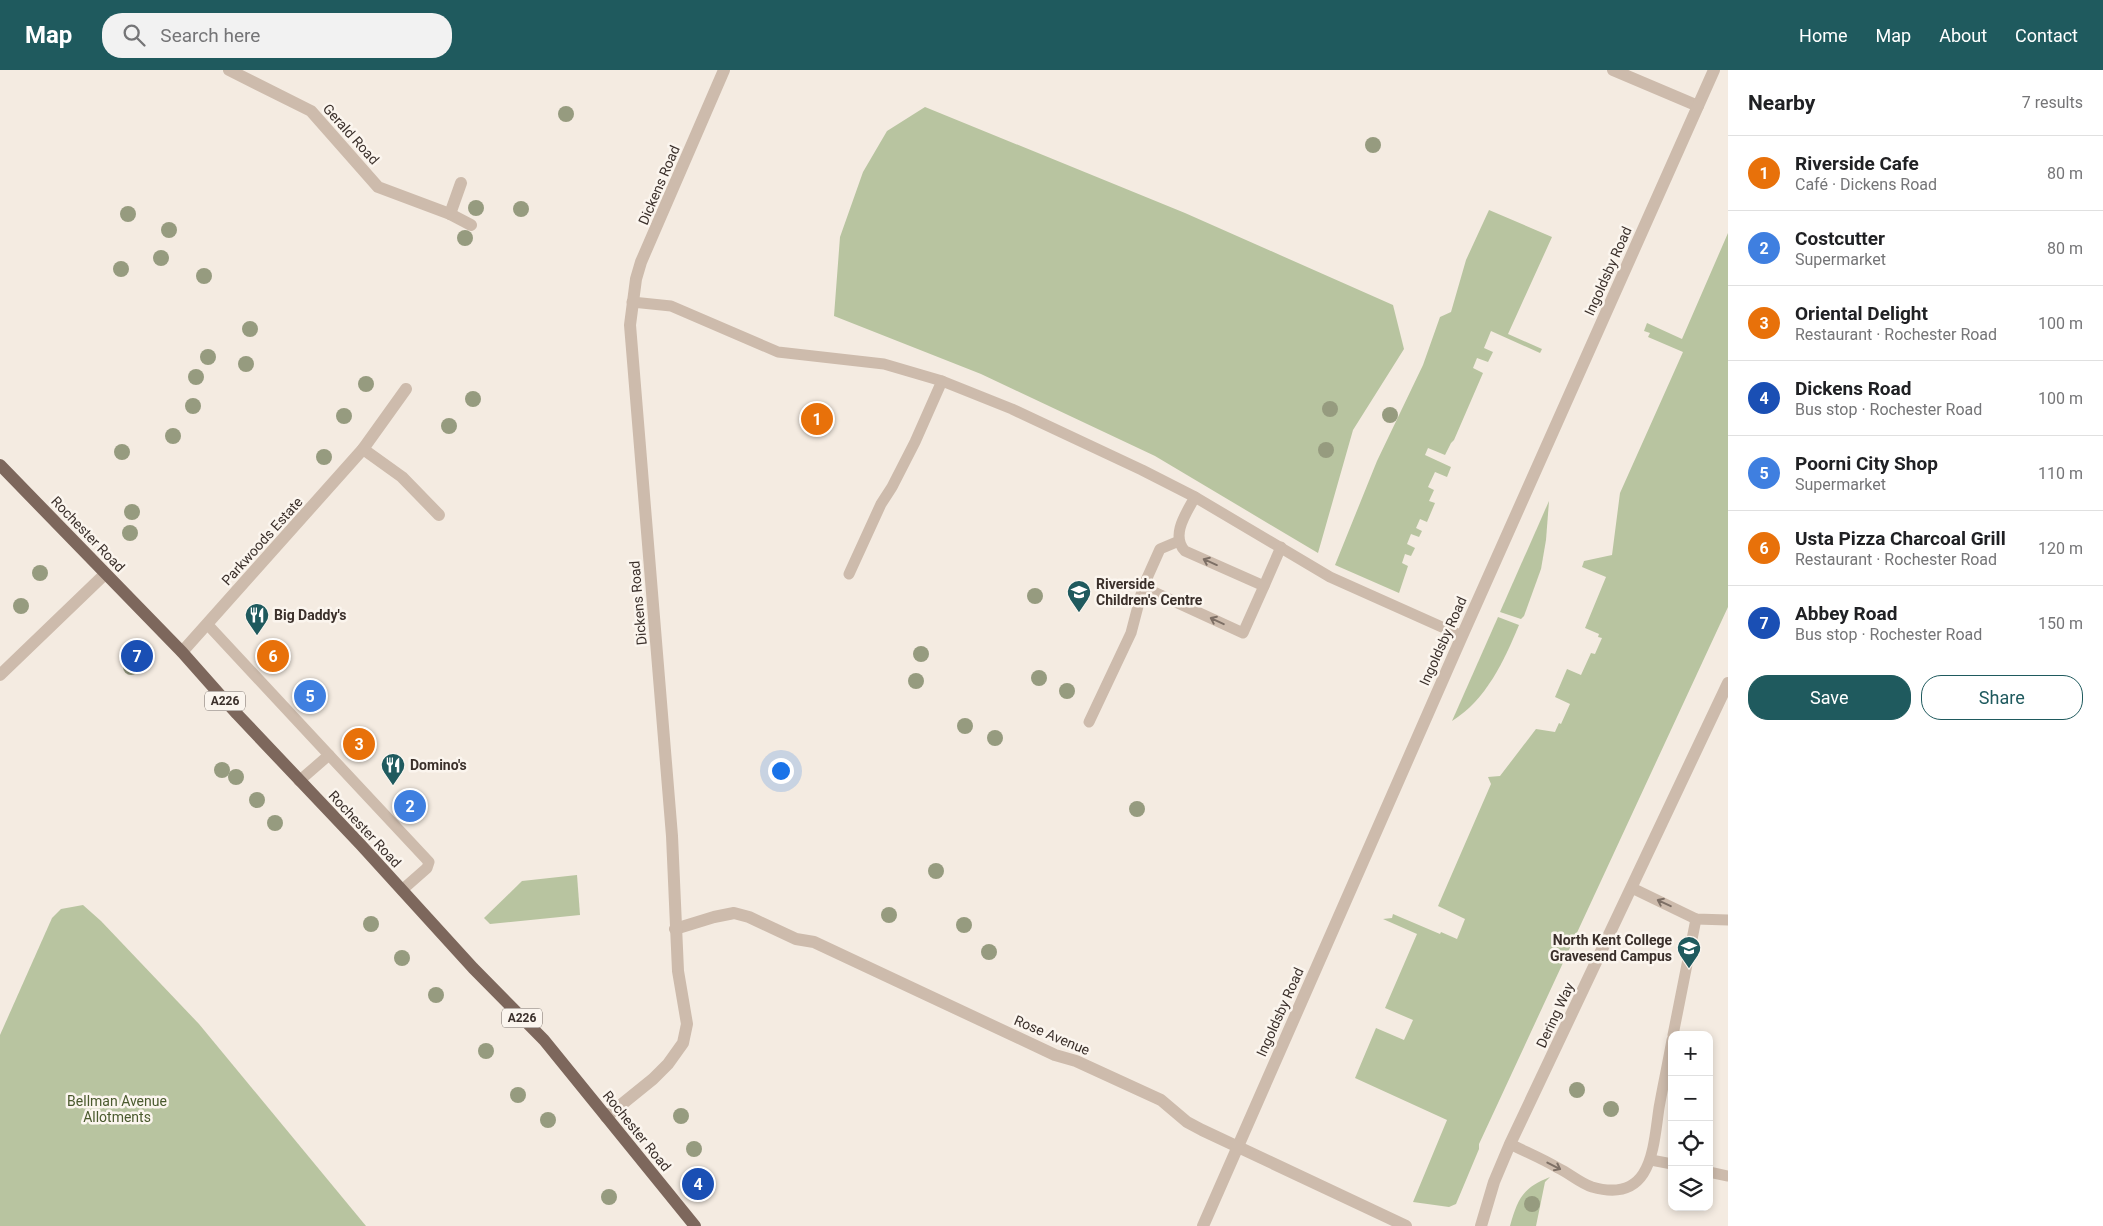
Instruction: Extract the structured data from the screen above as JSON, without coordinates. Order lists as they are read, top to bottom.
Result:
{
  "streets": {
    "main road": ["Rochester Road", "A226"],
    "street": [
      "Gerald Road",
      "Dickens Road",
      "Ingoldsby Road",
      "Parkwoods Estate",
      "Dering Way",
      "Rose Avenue"
    ]
  },
  "crossings": [
    ["Dickens Road", "Rochester Road"],
    ["Dickens Road", "Rose Avenue"],
    ["Ingoldsby Road", "Rose Avenue"],
    ["Rochester Road", "Parkwoods Estate"]
  ],
  "parks": ["Bellman Avenue Allotments"],
  "places": {
    "school or university": ["Riverside Children's Centre", "North Kent College Gravesend Campus"],
    "restaurant": ["Big Daddy's", "Domino's"]
  },
  "page": {
    "header": "Map",
    "search": "Search here",
    "nav": [
      "Home",
      "Map",
      "About",
      "Contact"
    ],
    "heading": ["Nearby", "7 results"],
    "list": [
      {
        "mark": "1",
        "name": "Riverside Cafe",
        "note": "Café · Dickens Road",
        "value": "80 m"
      },
      {
        "mark": "2",
        "name": "Costcutter",
        "note": "Supermarket",
        "value": "80 m"
      },
      {
        "mark": "3",
        "name": "Oriental Delight",
        "note": "Restaurant · Rochester Road",
        "value": "100 m"
      },
      {
        "mark": "4",
        "name": "Dickens Road",
        "note": "Bus stop · Rochester Road",
        "value": "100 m"
      },
      {
        "mark": "5",
        "name": "Poorni City Shop",
        "note": "Supermarket",
        "value": "110 m"
      },
      {
        "mark": "6",
        "name": "Usta Pizza Charcoal Grill",
        "note": "Restaurant · Rochester Road",
        "value": "120 m"
      },
      {
        "mark": "7",
        "name": "Abbey Road",
        "note": "Bus stop · Rochester Road",
        "value": "150 m"
      }
    ],
    "pins": [
      "1",
      "6",
      "7",
      "5",
      "3",
      "2",
      "4"
    ],
    "buttons": ["Save", "Share"],
    "map_buttons": ["+", "−"]
  }
}
